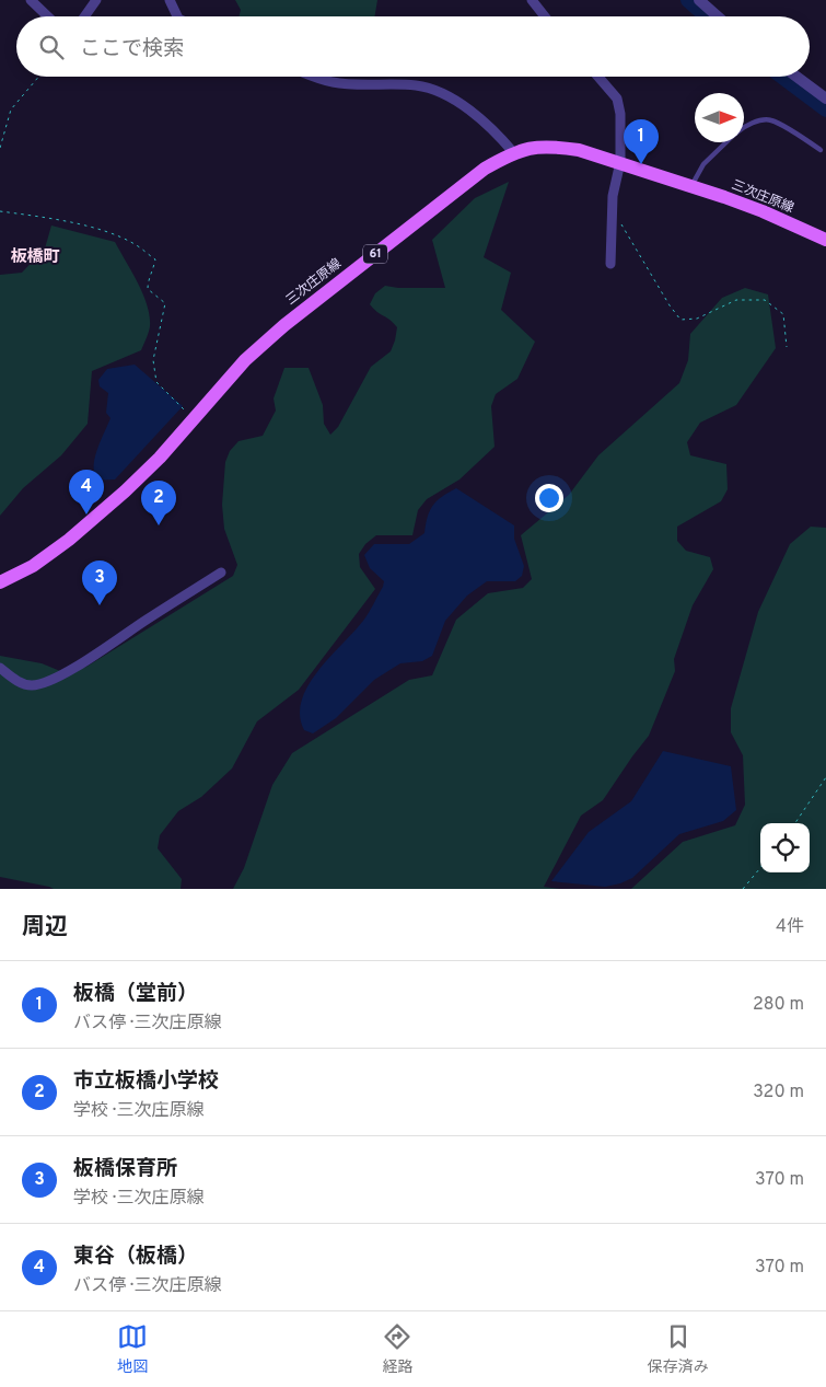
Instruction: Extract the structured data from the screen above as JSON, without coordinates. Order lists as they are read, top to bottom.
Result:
{
  "streets": {
    "main road": ["三次庄原線", "61"]
  },
  "districts": ["板橋町"],
  "north": "right",
  "page": {
    "search": "ここで検索",
    "pins": [
      "1",
      "4",
      "2",
      "3"
    ],
    "heading": ["周辺", "4件"],
    "list": [
      {
        "mark": "1",
        "name": "板橋（堂前）",
        "note": "バス停 · 三次庄原線",
        "value": "280 m"
      },
      {
        "mark": "2",
        "name": "市立板橋小学校",
        "note": "学校 · 三次庄原線",
        "value": "320 m"
      },
      {
        "mark": "3",
        "name": "板橋保育所",
        "note": "学校 · 三次庄原線",
        "value": "370 m"
      },
      {
        "mark": "4",
        "name": "東谷（板橋）",
        "note": "バス停 · 三次庄原線",
        "value": "370 m"
      }
    ],
    "nav": ["地図", "経路", "保存済み"]
  }
}
